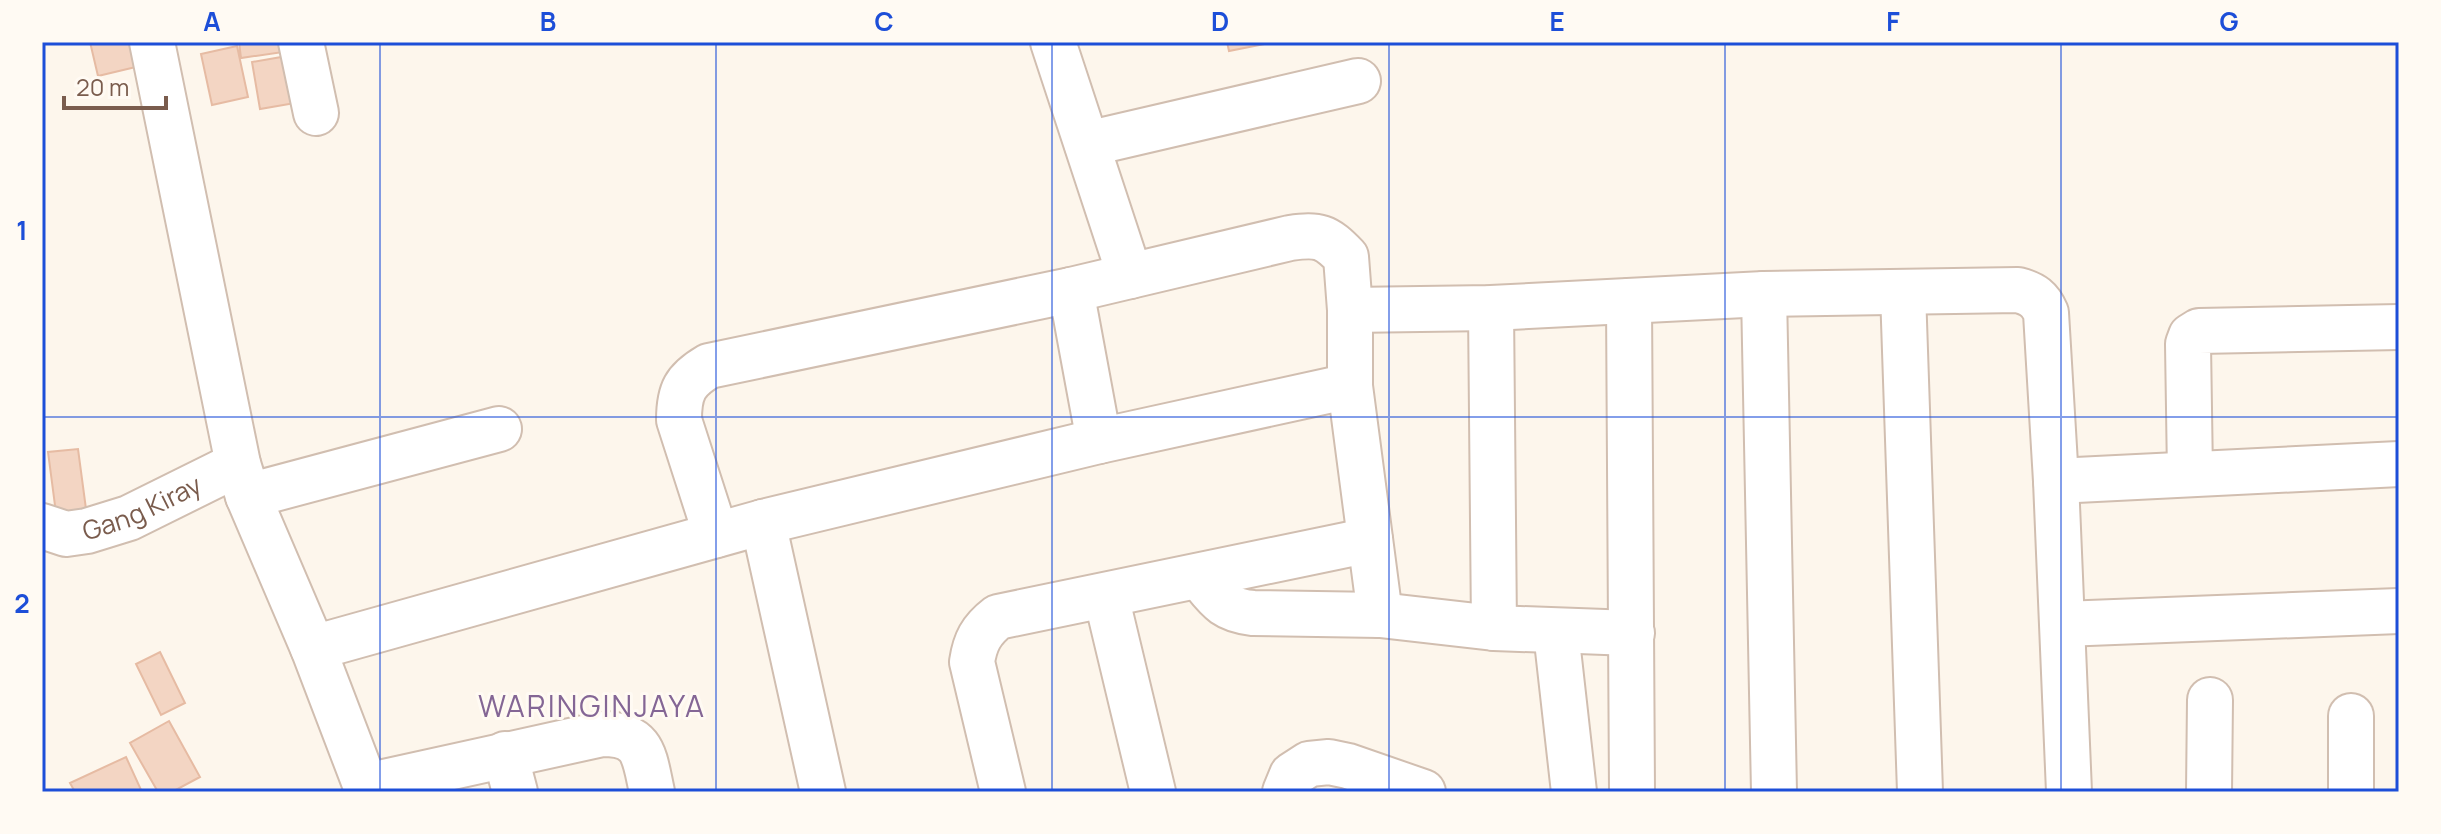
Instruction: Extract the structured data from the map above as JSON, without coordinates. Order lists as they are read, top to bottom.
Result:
{
  "streets": {
    "street": ["Gang Kiray"]
  },
  "districts": ["WARINGINJAYA"],
  "scale_bar": "20 m",
  "grid": {
    "columns": [
      "A",
      "B",
      "C",
      "D",
      "E",
      "F",
      "G"
    ],
    "rows": ["1", "2"]
  }
}
